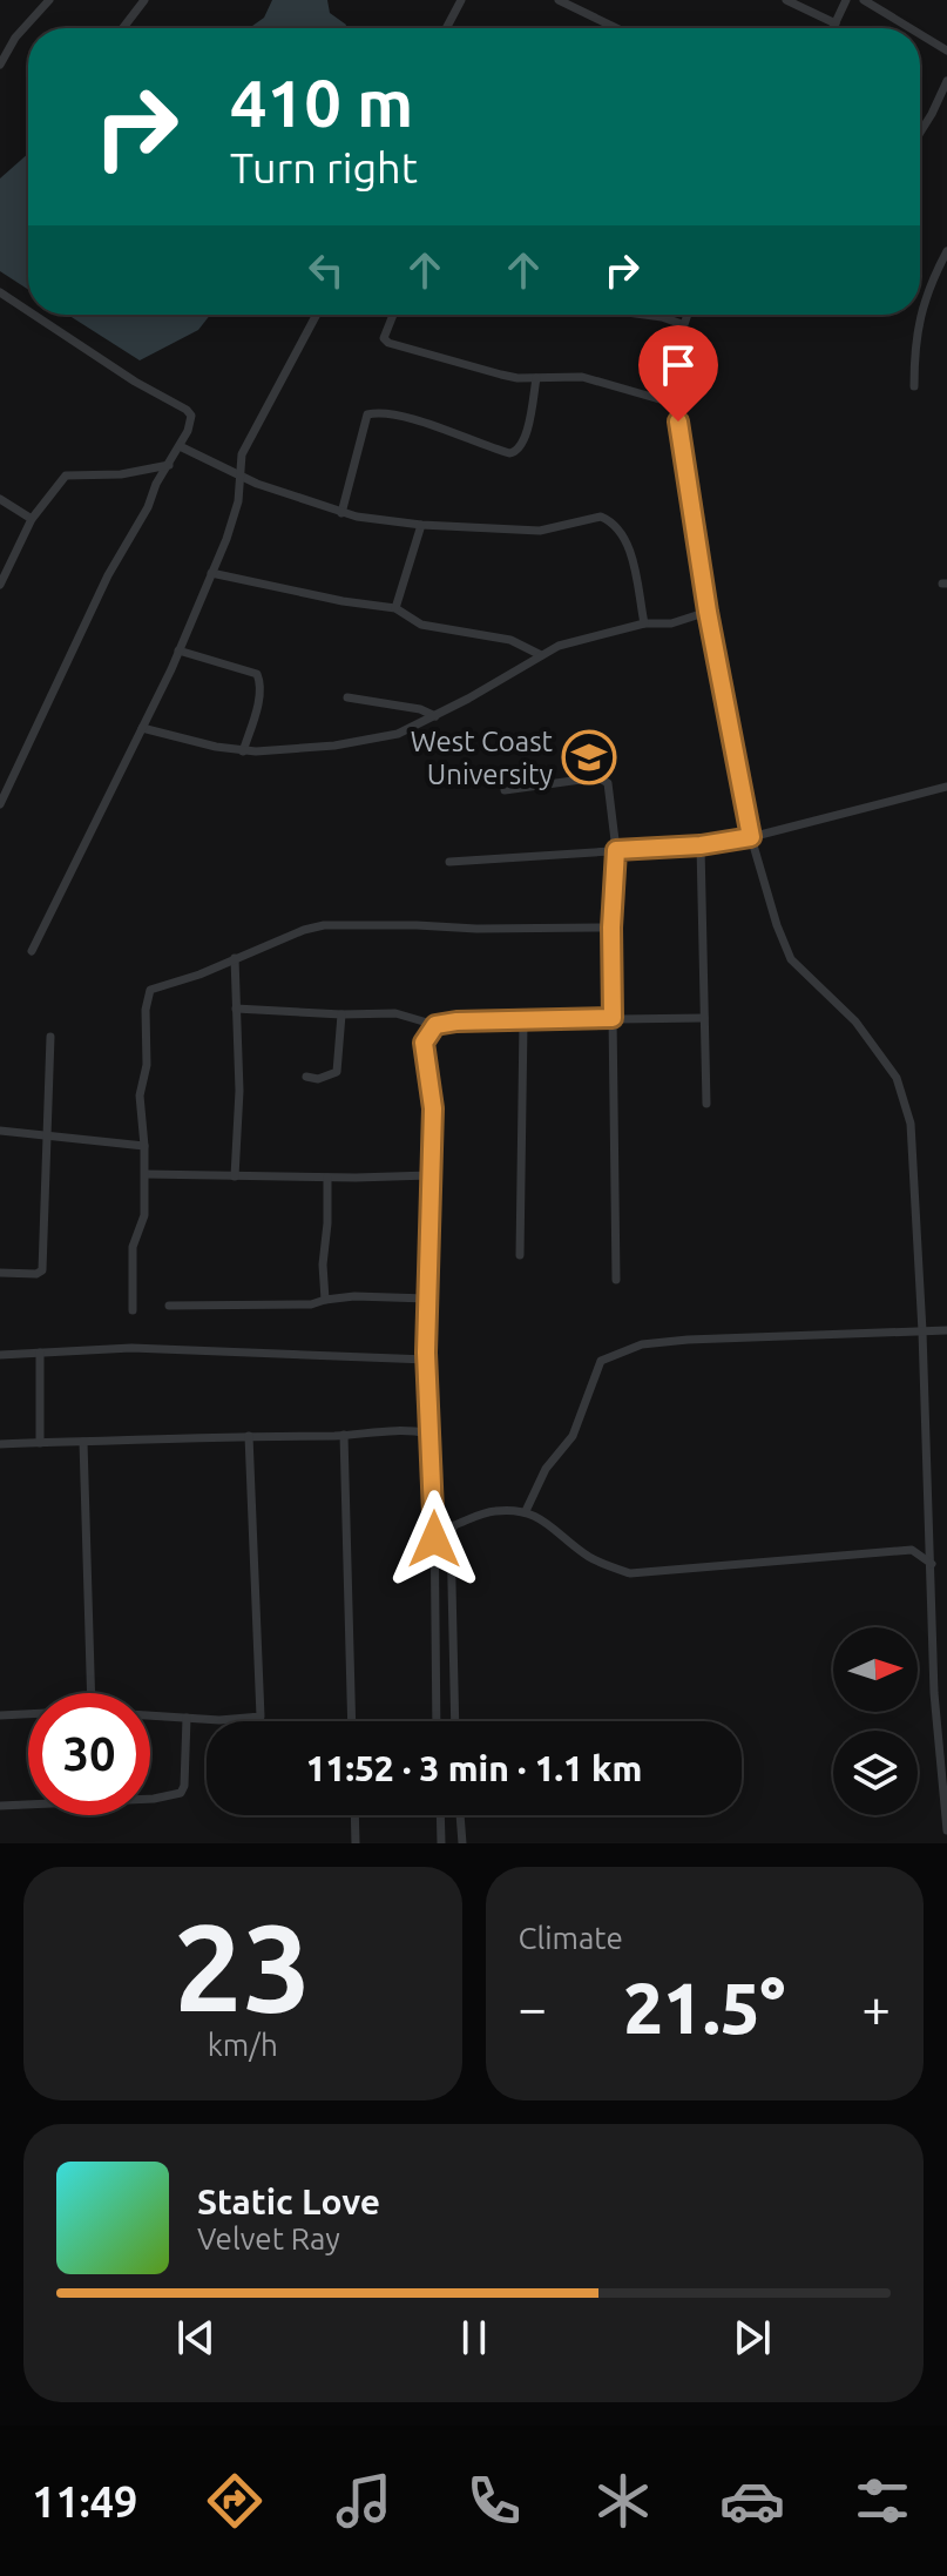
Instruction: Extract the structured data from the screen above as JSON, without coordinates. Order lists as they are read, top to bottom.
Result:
{
  "places": {
    "school or university": ["West Coast University"]
  },
  "north": "right",
  "page": {
    "turn": ["410 m", "Turn right"],
    "limit": "30",
    "trip": "11:52 · 3 min · 1.1 km",
    "tile": [
      ["23", "km/h"],
      "Climate"
    ],
    "heat": ["−", "21.5°", "+"],
    "song": ["Static Love", "Velvet Ray"],
    "tabs": "11:49"
  }
}
